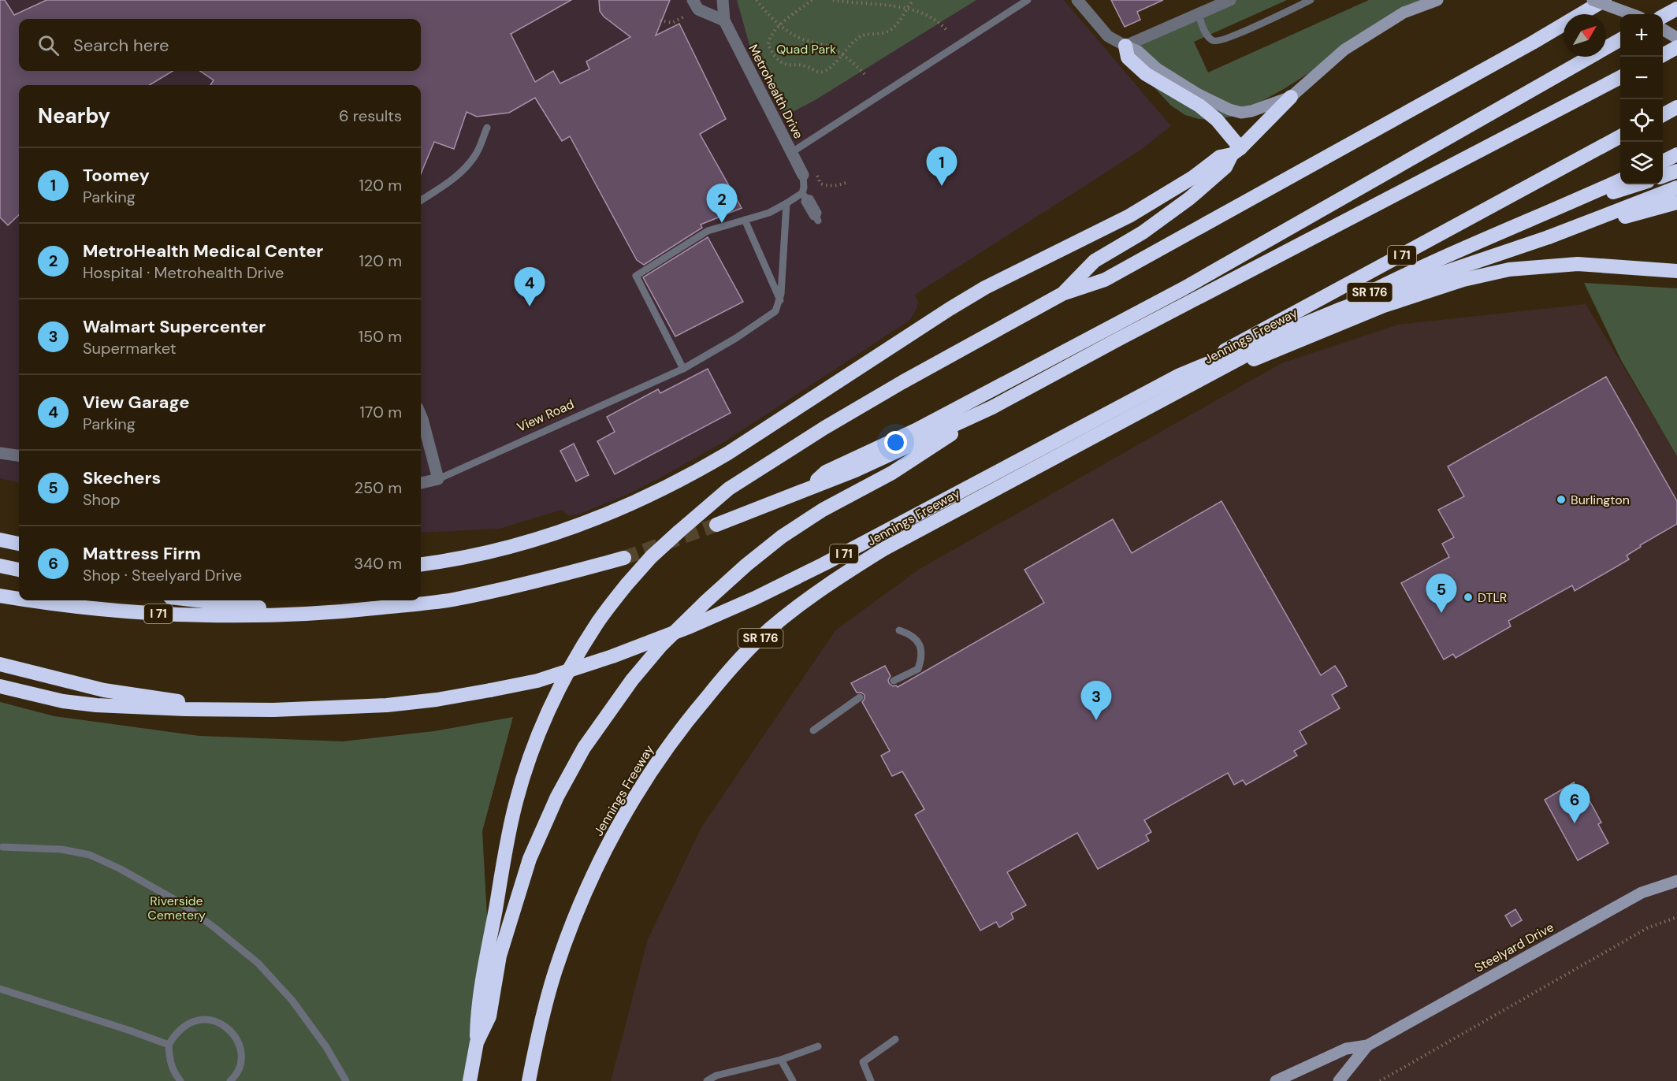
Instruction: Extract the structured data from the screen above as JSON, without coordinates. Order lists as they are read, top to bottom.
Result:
{
  "streets": {
    "highway": ["I 71", "SR 176", "Jennings Freeway"],
    "street": ["Metrohealth Drive", "View Road", "Steelyard Drive"]
  },
  "crossings": [
    ["SR 176", "Jennings Freeway"]
  ],
  "parks": ["Quad Park", "Riverside Cemetery"],
  "places": ["Burlington", "DTLR"],
  "north": "top right",
  "page": {
    "map_buttons": ["+", "−"],
    "search": "Search here",
    "heading": ["Nearby", "6 results"],
    "pins": [
      "1",
      "2",
      "4",
      "5",
      "3",
      "6"
    ],
    "list": [
      {
        "mark": "1",
        "name": "Toomey",
        "note": "Parking",
        "value": "120 m"
      },
      {
        "mark": "2",
        "name": "MetroHealth Medical Center",
        "note": "Hospital · Metrohealth Drive",
        "value": "120 m"
      },
      {
        "mark": "3",
        "name": "Walmart Supercenter",
        "note": "Supermarket",
        "value": "150 m"
      },
      {
        "mark": "4",
        "name": "View Garage",
        "note": "Parking",
        "value": "170 m"
      },
      {
        "mark": "5",
        "name": "Skechers",
        "note": "Shop",
        "value": "250 m"
      },
      {
        "mark": "6",
        "name": "Mattress Firm",
        "note": "Shop · Steelyard Drive",
        "value": "340 m"
      }
    ]
  }
}
